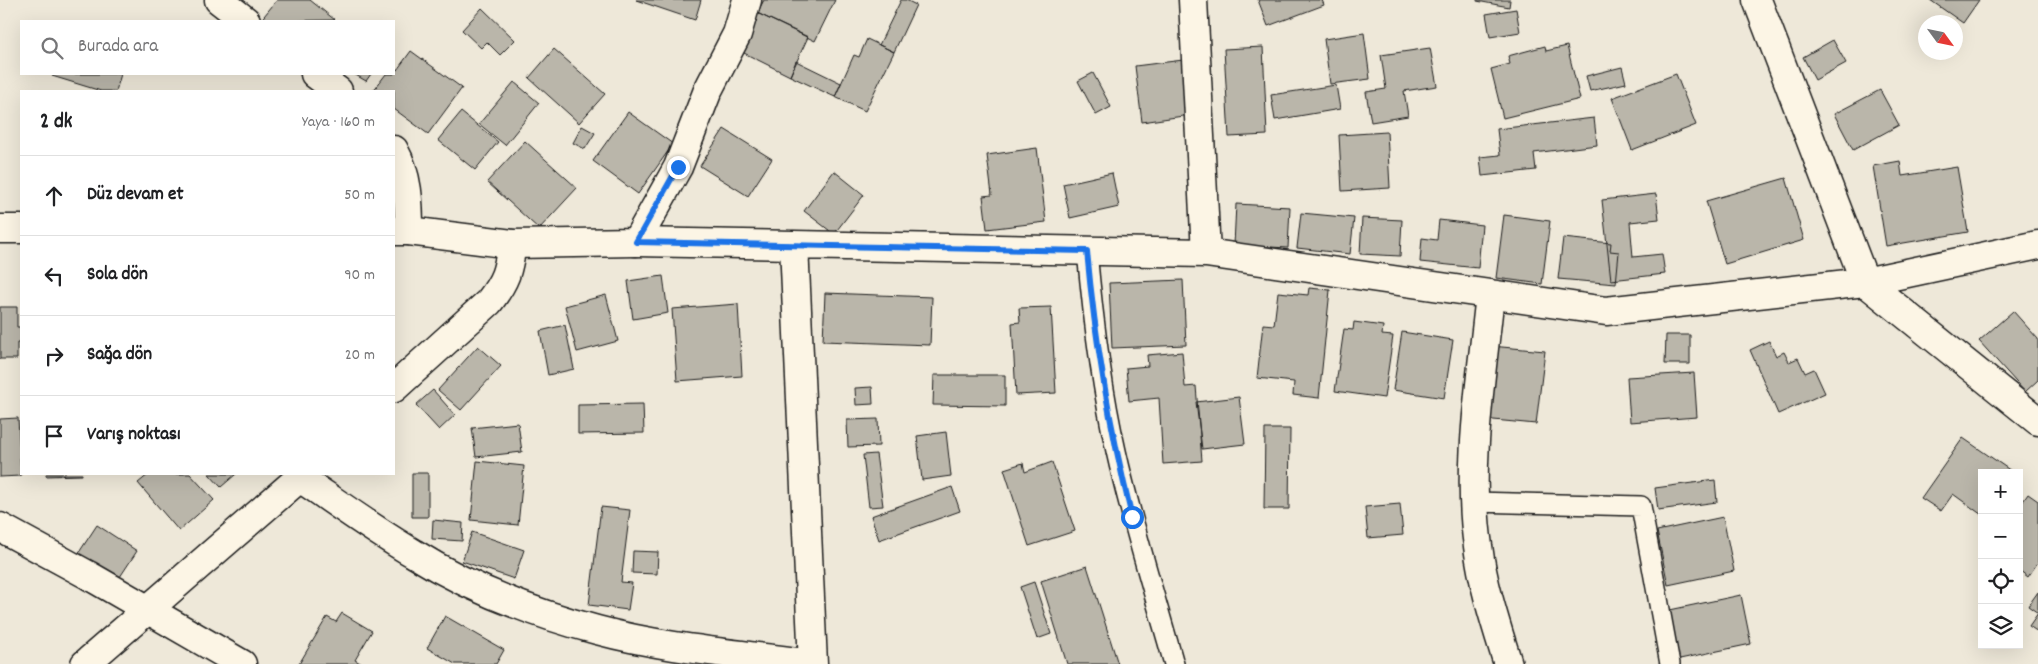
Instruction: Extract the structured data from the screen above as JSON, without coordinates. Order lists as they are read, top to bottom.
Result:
{
  "north": "bottom right",
  "page": {
    "search": "Burada ara",
    "heading": ["2 dk", "Yaya · 160 m"],
    "list": [
      ["Düz devam et", "50 m"],
      ["Sola dön", "90 m"],
      ["Sağa dön", "20 m"],
      "Varış noktası"
    ],
    "map_buttons": ["+", "−"]
  }
}
